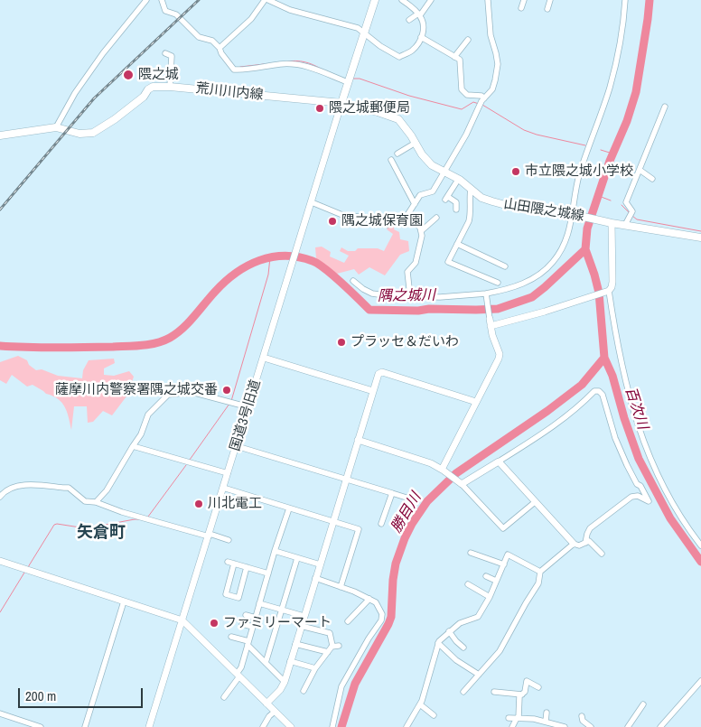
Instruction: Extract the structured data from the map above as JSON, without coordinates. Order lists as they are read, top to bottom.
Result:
{
  "streets": {
    "main road": ["荒川川内線", "山田隈之城線"],
    "street": ["国道3号旧道"]
  },
  "crossings": [
    ["荒川川内線", "山田隈之城線"],
    ["荒川川内線", "国道3号旧道"],
    ["山田隈之城線", "国道3号旧道"]
  ],
  "districts": ["矢倉町"],
  "water": ["隅之城川", "百次川", "勝目川"],
  "places": [
    "隈之城",
    "隈之城郵便局",
    "市立隈之城小学校",
    "隅之城保育園",
    "プラッセ＆だいわ",
    "薩摩川内警察署隅之城交番",
    "川北電工",
    "ファミリーマート"
  ],
  "scale_bar": "200 m"
}
